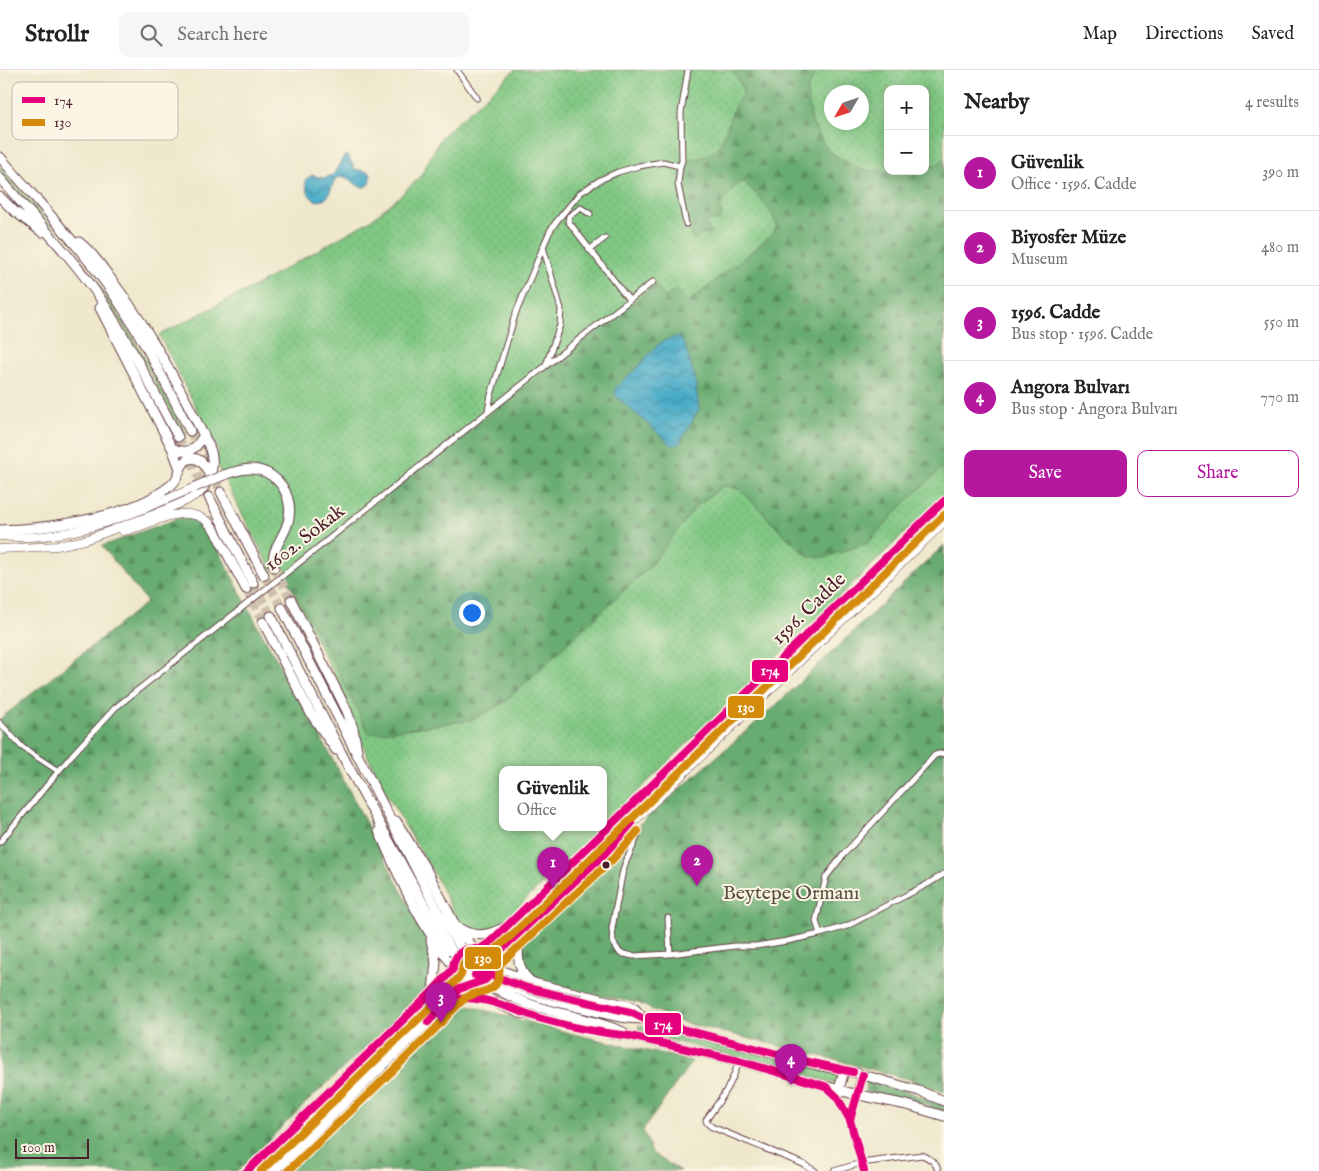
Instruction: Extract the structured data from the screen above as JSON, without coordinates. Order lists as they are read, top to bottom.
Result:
{
  "streets": {
    "main road": ["1596. Cadde"],
    "street": ["1602. Sokak"]
  },
  "parks": ["Beytepe Ormanı"],
  "lines": ["transit line 174", "transit line 130"],
  "legend": ["174", "130"],
  "scale_bar": "100 m",
  "north": "bottom left",
  "page": {
    "header": "Strollr",
    "search": "Search here",
    "nav": ["Map", "Directions", "Saved"],
    "heading": ["Nearby", "4 results"],
    "map_buttons": ["+", "−"],
    "list": [
      {
        "mark": "1",
        "name": "Güvenlik",
        "note": "Office · 1596. Cadde",
        "value": "390 m"
      },
      {
        "mark": "2",
        "name": "Biyosfer Müze",
        "note": "Museum",
        "value": "480 m"
      },
      {
        "mark": "3",
        "name": "1596. Cadde",
        "note": "Bus stop · 1596. Cadde",
        "value": "550 m"
      },
      {
        "mark": "4",
        "name": "Angora Bulvarı",
        "note": "Bus stop · Angora Bulvarı",
        "value": "770 m"
      }
    ],
    "buttons": ["Save", "Share"],
    "popup": ["Güvenlik", "Office"],
    "pins": [
      "2",
      "1",
      "3",
      "4"
    ],
    "scale": "100 m"
  }
}
